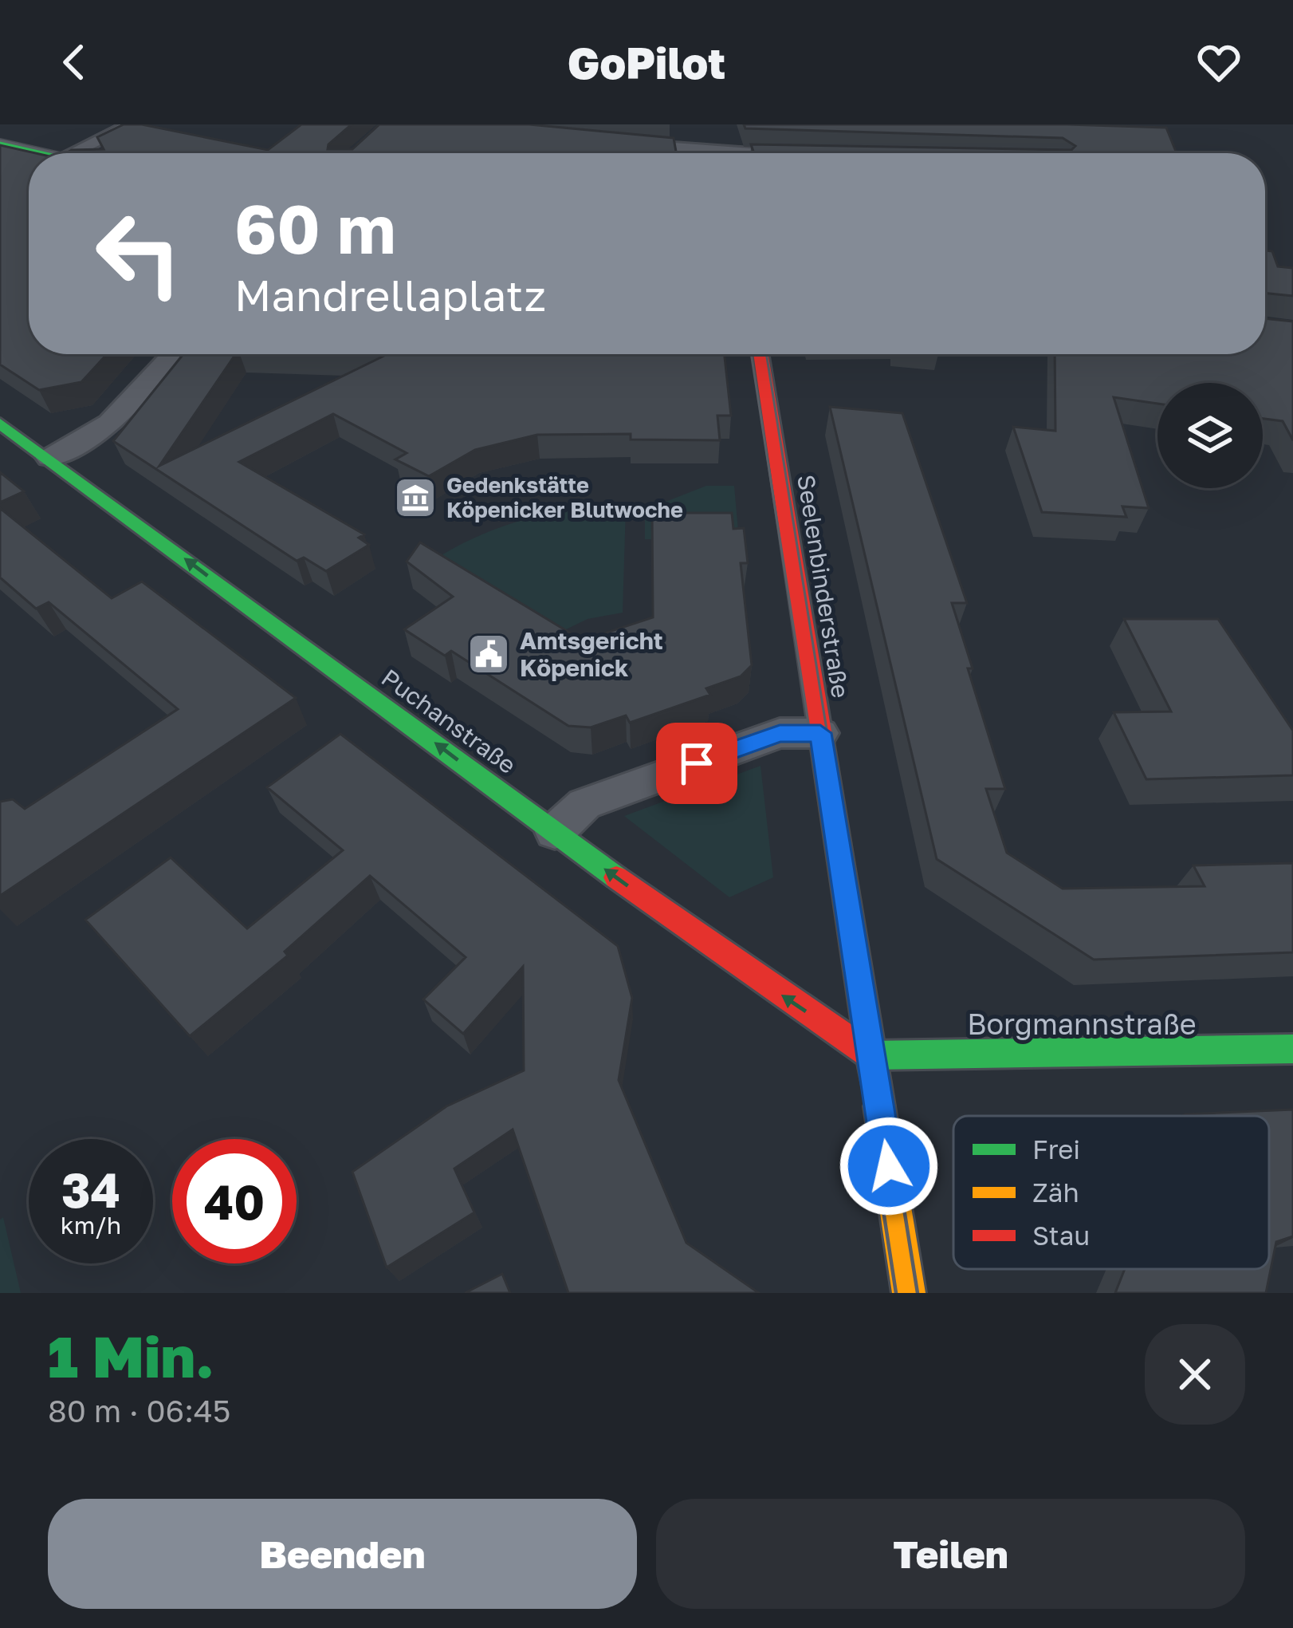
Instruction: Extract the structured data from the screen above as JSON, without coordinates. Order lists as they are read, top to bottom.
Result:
{
  "streets": {
    "street": ["Seelenbinderstraße", "Puchanstraße", "Borgmannstraße"]
  },
  "crossings": [
    ["Seelenbinderstraße", "Puchanstraße"],
    ["Seelenbinderstraße", "Borgmannstraße"],
    ["Puchanstraße", "Borgmannstraße"]
  ],
  "one_way": ["Puchanstraße"],
  "places": {
    "museum": ["Gedenkstätte Köpenicker Blutwoche"],
    "public building": ["Amtsgericht Köpenick"]
  },
  "legend": ["Frei", "Zäh", "Stau"],
  "page": {
    "header": "GoPilot",
    "turn": ["60 m", "Mandrellaplatz"],
    "speed": "34 km/h",
    "limit": "40",
    "heading": ["1 Min.", "80 m · 06:45"],
    "buttons": ["Beenden", "Teilen"]
  }
}
